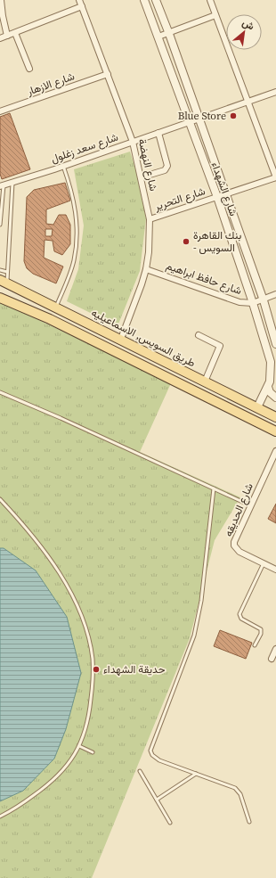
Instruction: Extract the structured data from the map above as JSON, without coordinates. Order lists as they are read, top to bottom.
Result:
{
  "streets": {
    "main road": ["طريق السويس, الاسماعيليه"],
    "street": [
      "شارع الازهار",
      "شارع سعد زغلول",
      "شارع النهضة",
      "شارع الشهداء",
      "شارع التحرير",
      "شارع حافظ ابراهيم",
      "شارع الحديقه"
    ]
  },
  "crossings": [
    ["شارع الازهار", "شارع النهضة"],
    ["شارع سعد زغلول", "شارع النهضة"],
    ["شارع سعد زغلول", "شارع الشهداء"],
    ["شارع النهضة", "شارع التحرير"],
    ["شارع النهضة", "شارع حافظ ابراهيم"],
    ["شارع النهضة", "طريق السويس, الاسماعيليه"],
    ["شارع الشهداء", "شارع التحرير"],
    ["شارع الشهداء", "شارع حافظ ابراهيم"],
    ["شارع الشهداء", "طريق السويس, الاسماعيليه"]
  ],
  "places": ["Blue Store", "بنك القاهرة - السويس", "حديقة الشهداء"],
  "north": "top right"
}
